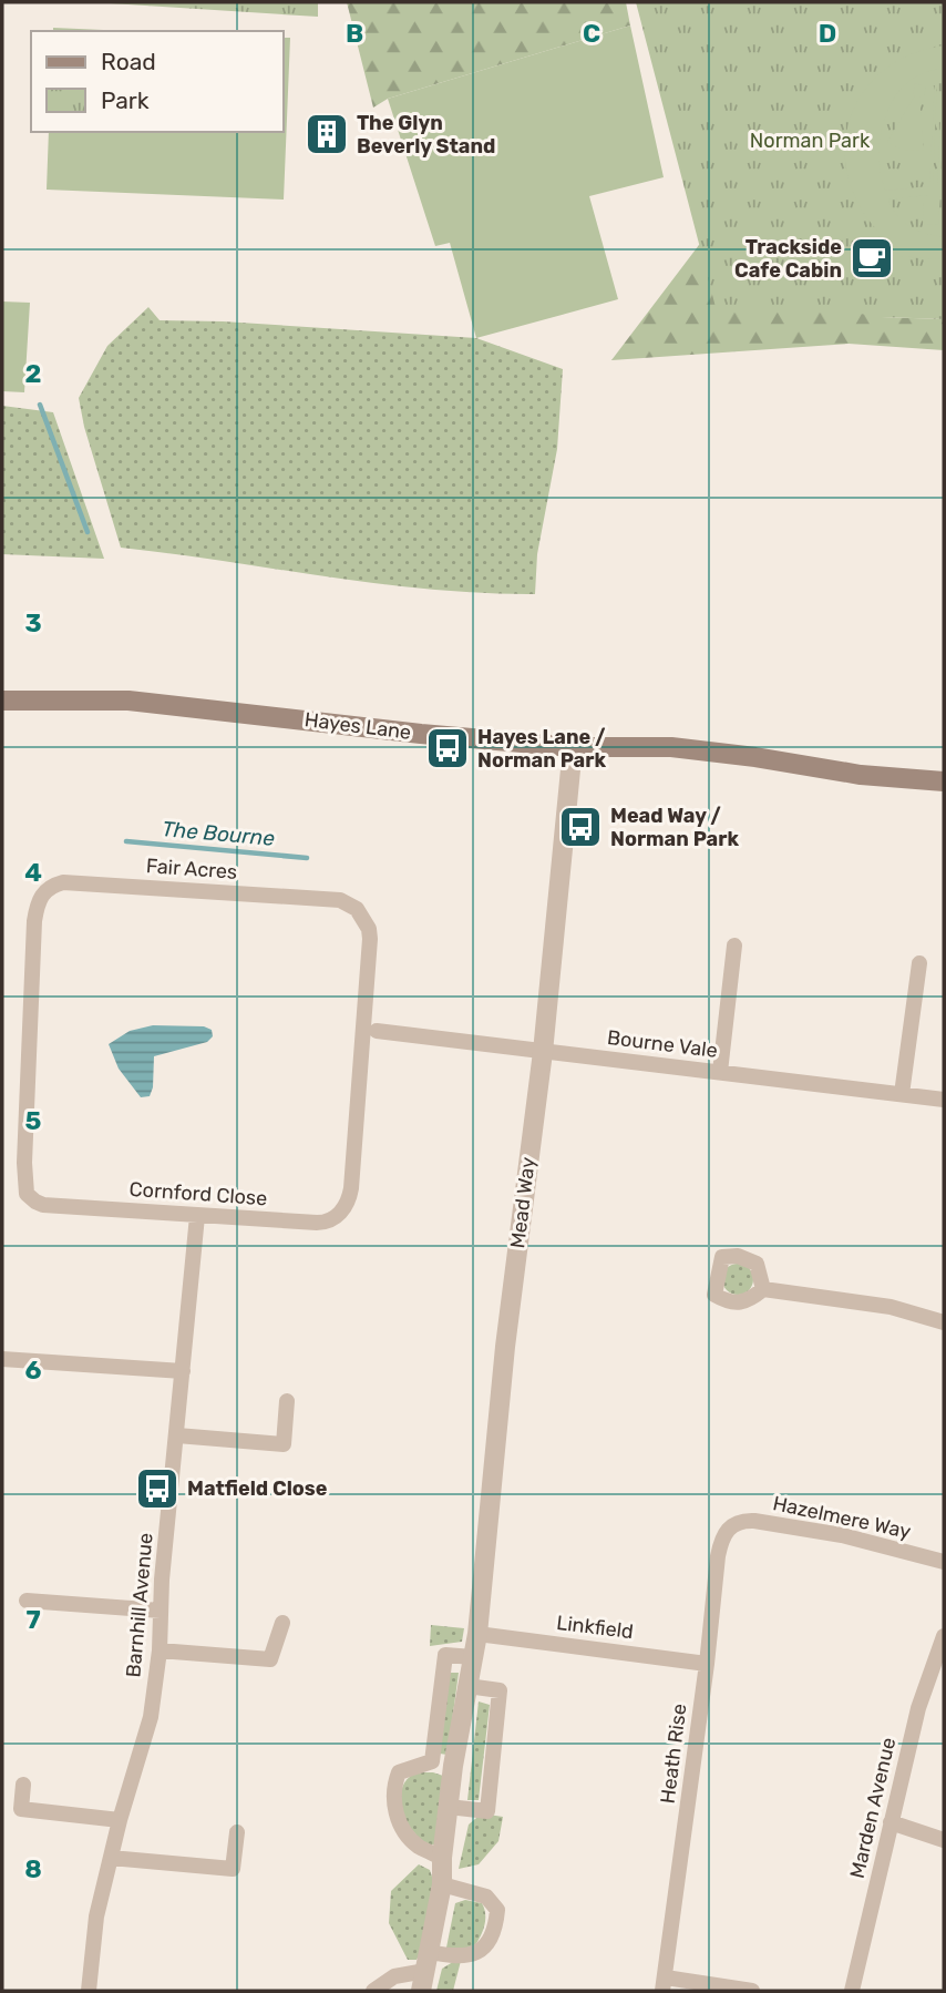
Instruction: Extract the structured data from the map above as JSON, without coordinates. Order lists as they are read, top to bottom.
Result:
{
  "streets": {
    "main road": ["Hayes Lane"],
    "street": [
      "Fair Acres",
      "Bourne Vale",
      "Cornford Close",
      "Mead Way",
      "Hazelmere Way",
      "Barnhill Avenue",
      "Linkfield",
      "Heath Rise",
      "Marden Avenue"
    ]
  },
  "crossings": [
    ["Hayes Lane", "Mead Way"],
    ["Fair Acres", "Cornford Close"],
    ["Bourne Vale", "Mead Way"],
    ["Cornford Close", "Barnhill Avenue"],
    ["Mead Way", "Linkfield"],
    ["Hazelmere Way", "Heath Rise"],
    ["Linkfield", "Heath Rise"]
  ],
  "water": ["The Bourne"],
  "parks": ["Norman Park"],
  "places": {
    "building": ["The Glyn Beverly Stand"],
    "cafe": ["Trackside Cafe Cabin"],
    "bus stop": ["Hayes Lane / Norman Park", "Mead Way / Norman Park", "Matfield Close"]
  },
  "legend": ["Road", "Park"],
  "grid": {
    "columns": ["B", "C", "D"],
    "rows": [
      "2",
      "3",
      "4",
      "5",
      "6",
      "7",
      "8"
    ]
  }
}
